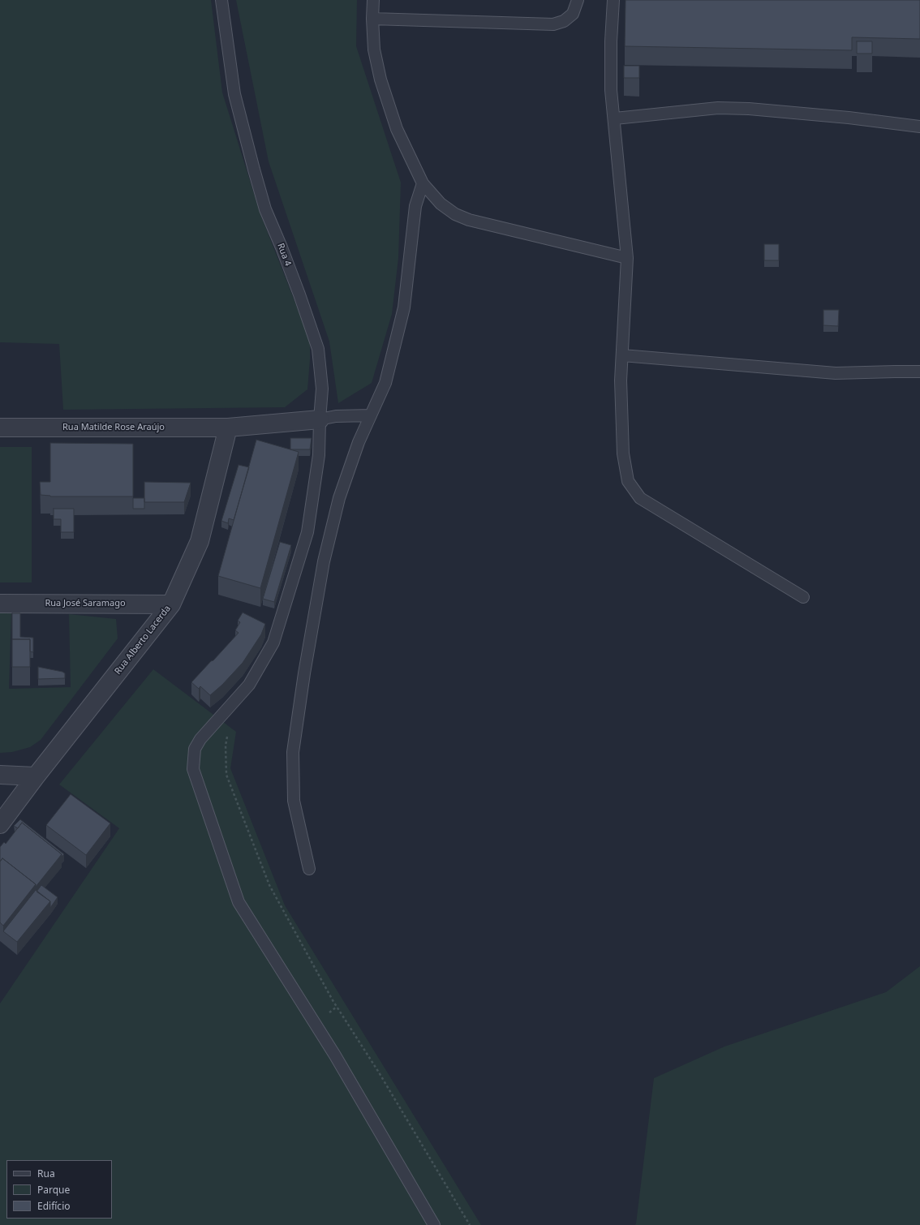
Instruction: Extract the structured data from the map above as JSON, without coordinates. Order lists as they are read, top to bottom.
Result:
{
  "streets": {
    "street": ["Rua Matilde Rose Araújo", "Rua José Saramago", "Rua Alberto Lacerda"],
    "lane": ["Rua 4"]
  },
  "crossings": [
    ["Rua Matilde Rose Araújo", "Rua Alberto Lacerda"],
    ["Rua José Saramago", "Rua Alberto Lacerda"]
  ],
  "legend": ["Rua", "Parque", "Edifício"]
}
